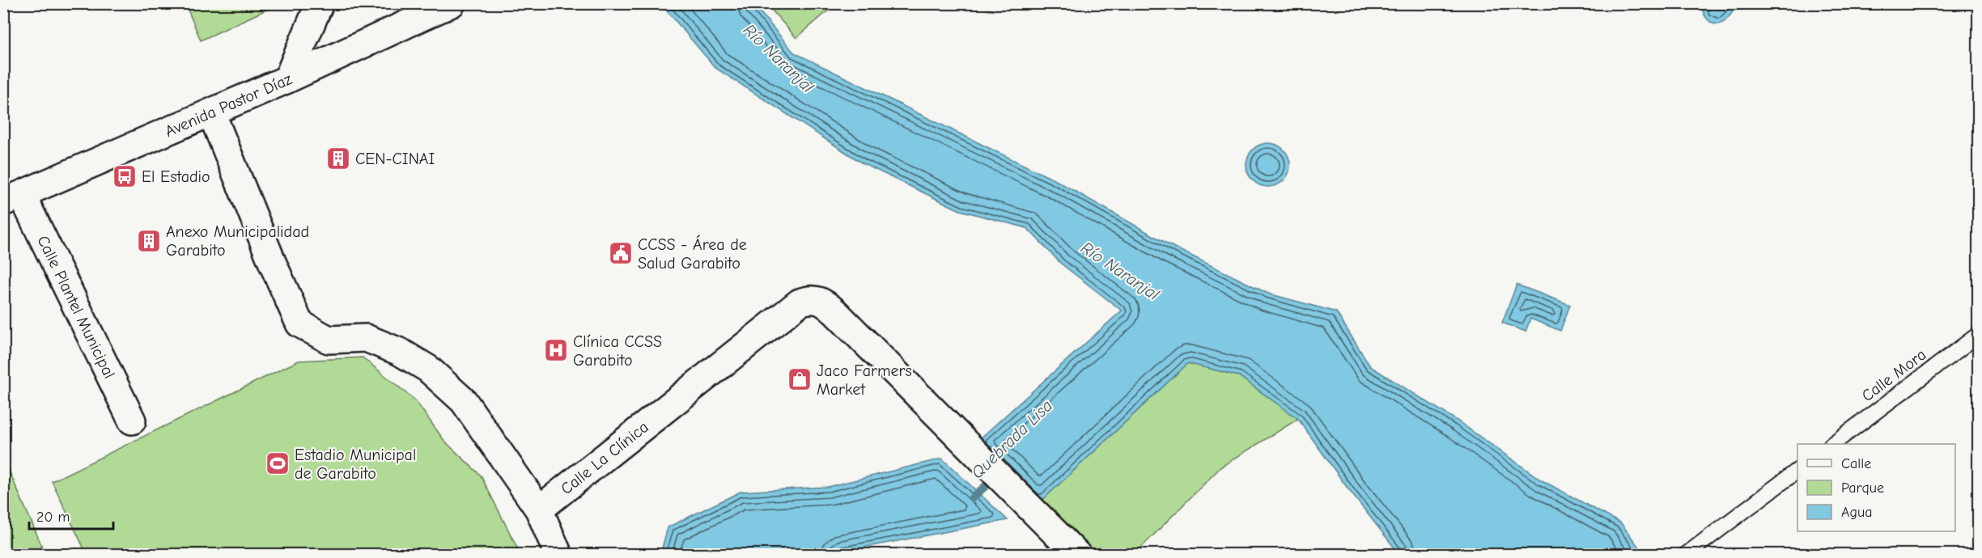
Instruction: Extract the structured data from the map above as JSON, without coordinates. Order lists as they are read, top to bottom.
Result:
{
  "streets": {
    "street": ["Avenida Pastor Díaz", "Calle Plantel Municipal", "Calle La Clínica"],
    "lane": ["Calle Mora"]
  },
  "crossings": [
    ["Avenida Pastor Díaz", "Calle Plantel Municipal"]
  ],
  "water": ["Río Naranjal", "Quebrada Lisa"],
  "places": {
    "building": ["CEN-CINAI", "Anexo Municipalidad Garabito"],
    "bus stop": ["El Estadio"],
    "public building": ["CCSS - Área de Salud Garabito"],
    "hospital": ["Clínica CCSS Garabito"],
    "shop": ["Jaco Farmers Market"],
    "sports": ["Estadio Municipal de Garabito"]
  },
  "legend": ["Calle", "Parque", "Agua"],
  "scale_bar": "20 m"
}
